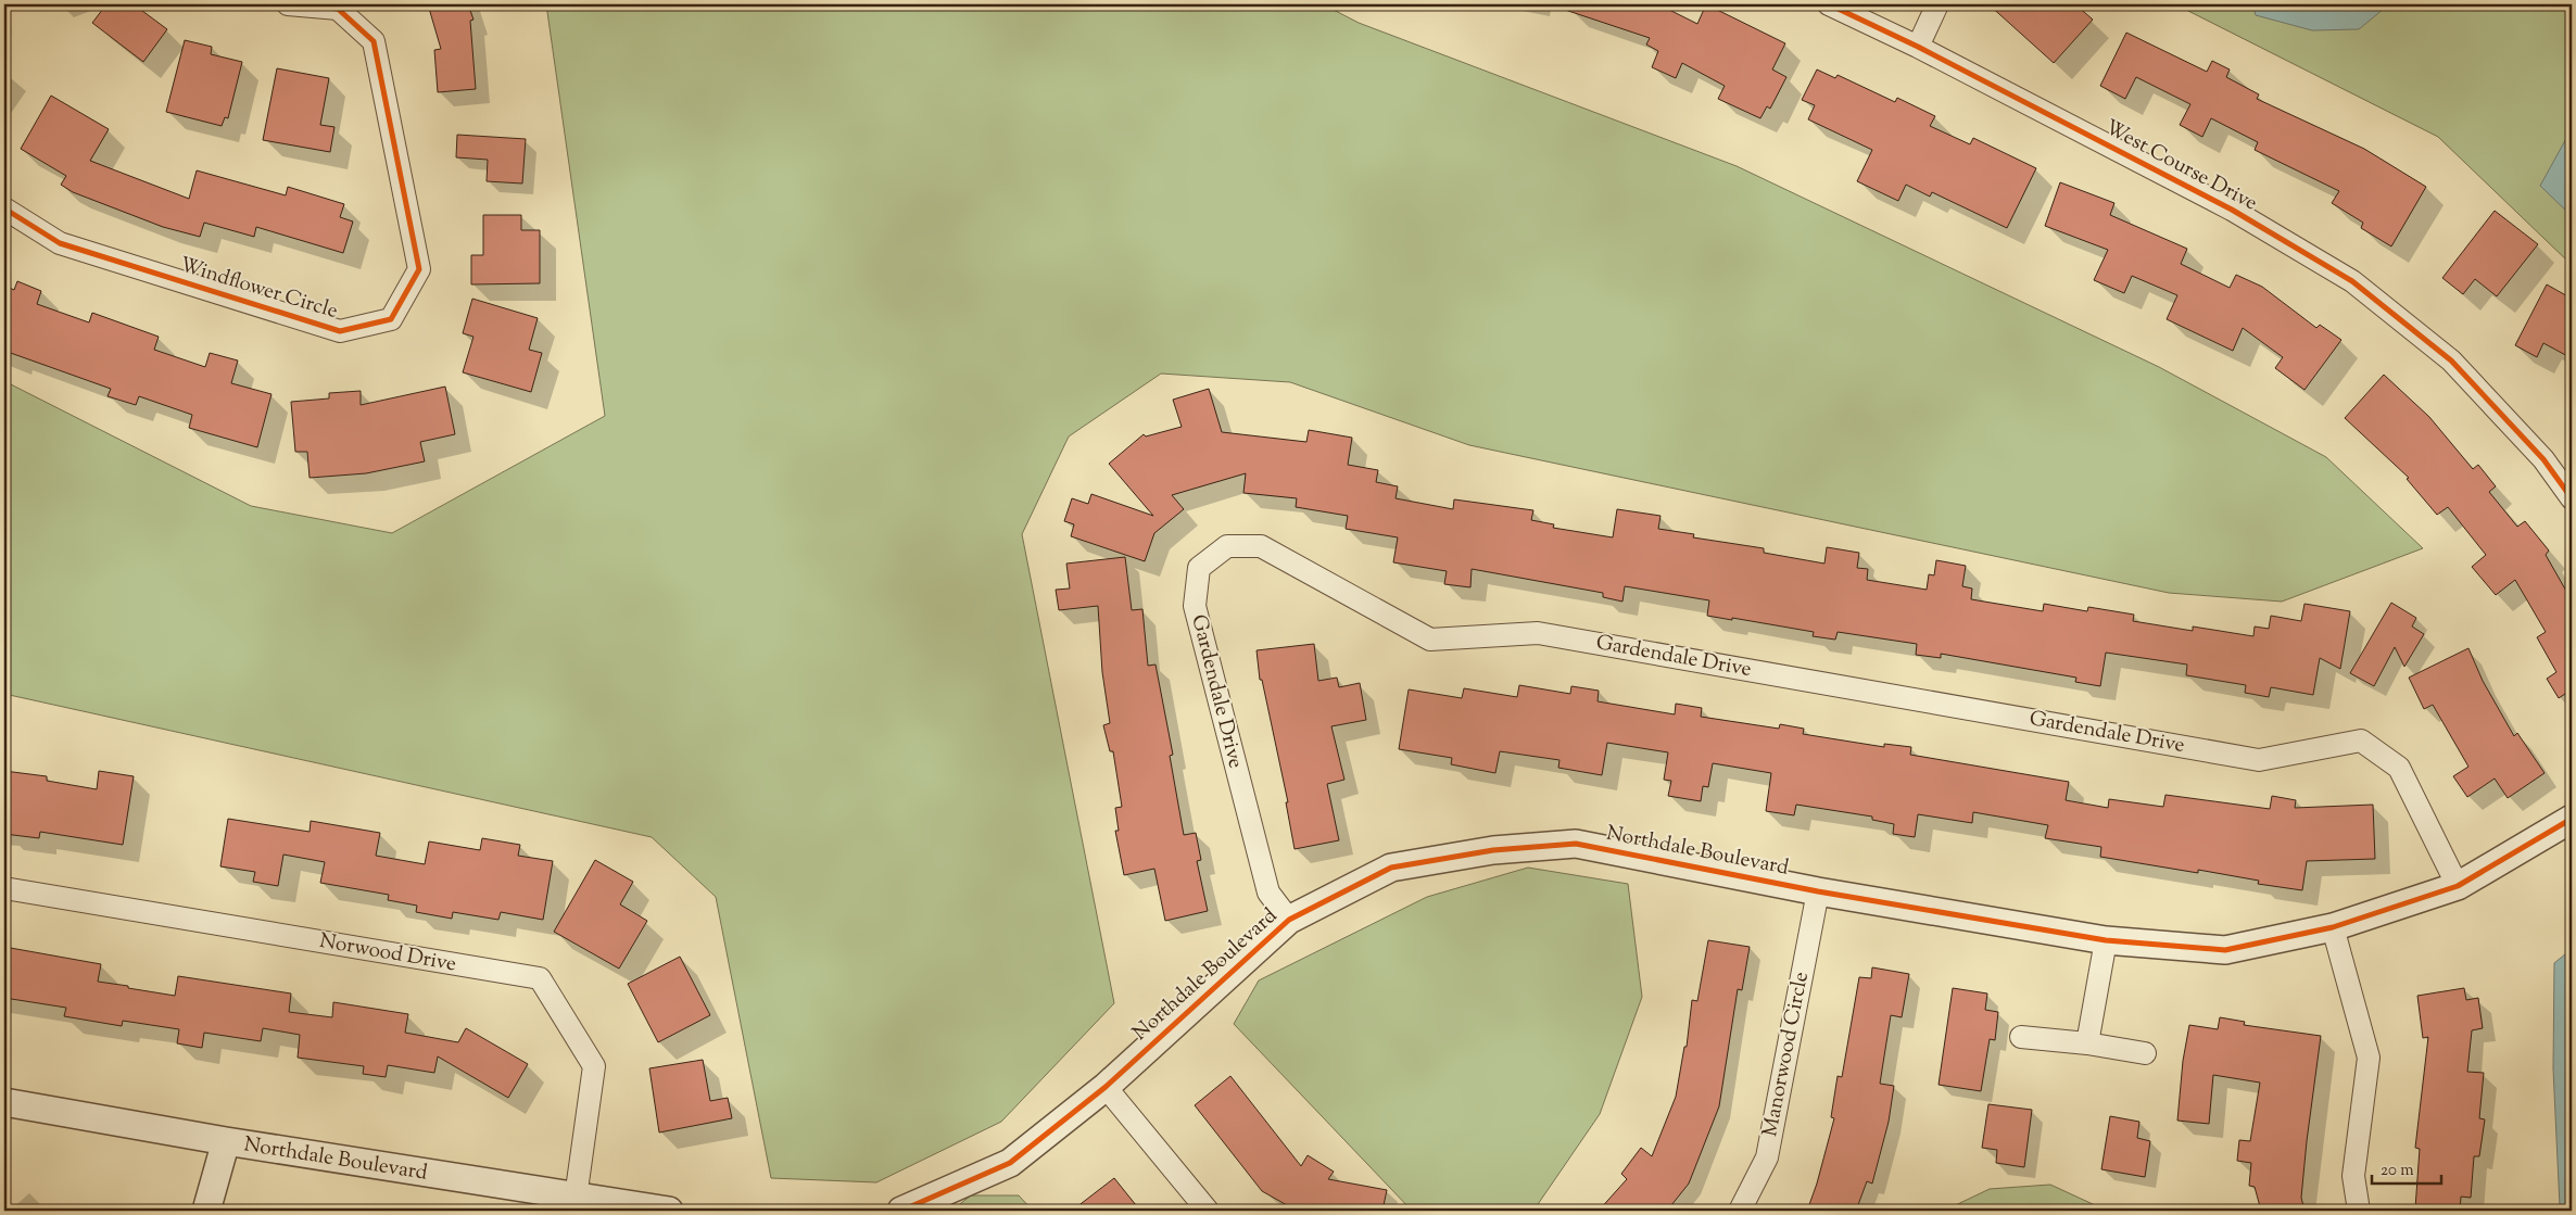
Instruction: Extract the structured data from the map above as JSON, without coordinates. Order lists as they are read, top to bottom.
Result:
{
  "streets": {
    "street": [
      "West Course Drive",
      "Windflower Circle",
      "Gardendale Drive",
      "Northdale Boulevard",
      "Norwood Drive",
      "Manorwood Circle"
    ]
  },
  "crossings": [
    ["Gardendale Drive", "Northdale Boulevard"],
    ["Northdale Boulevard", "Norwood Drive"],
    ["Northdale Boulevard", "Manorwood Circle"]
  ],
  "scale_bar": "20 m"
}
